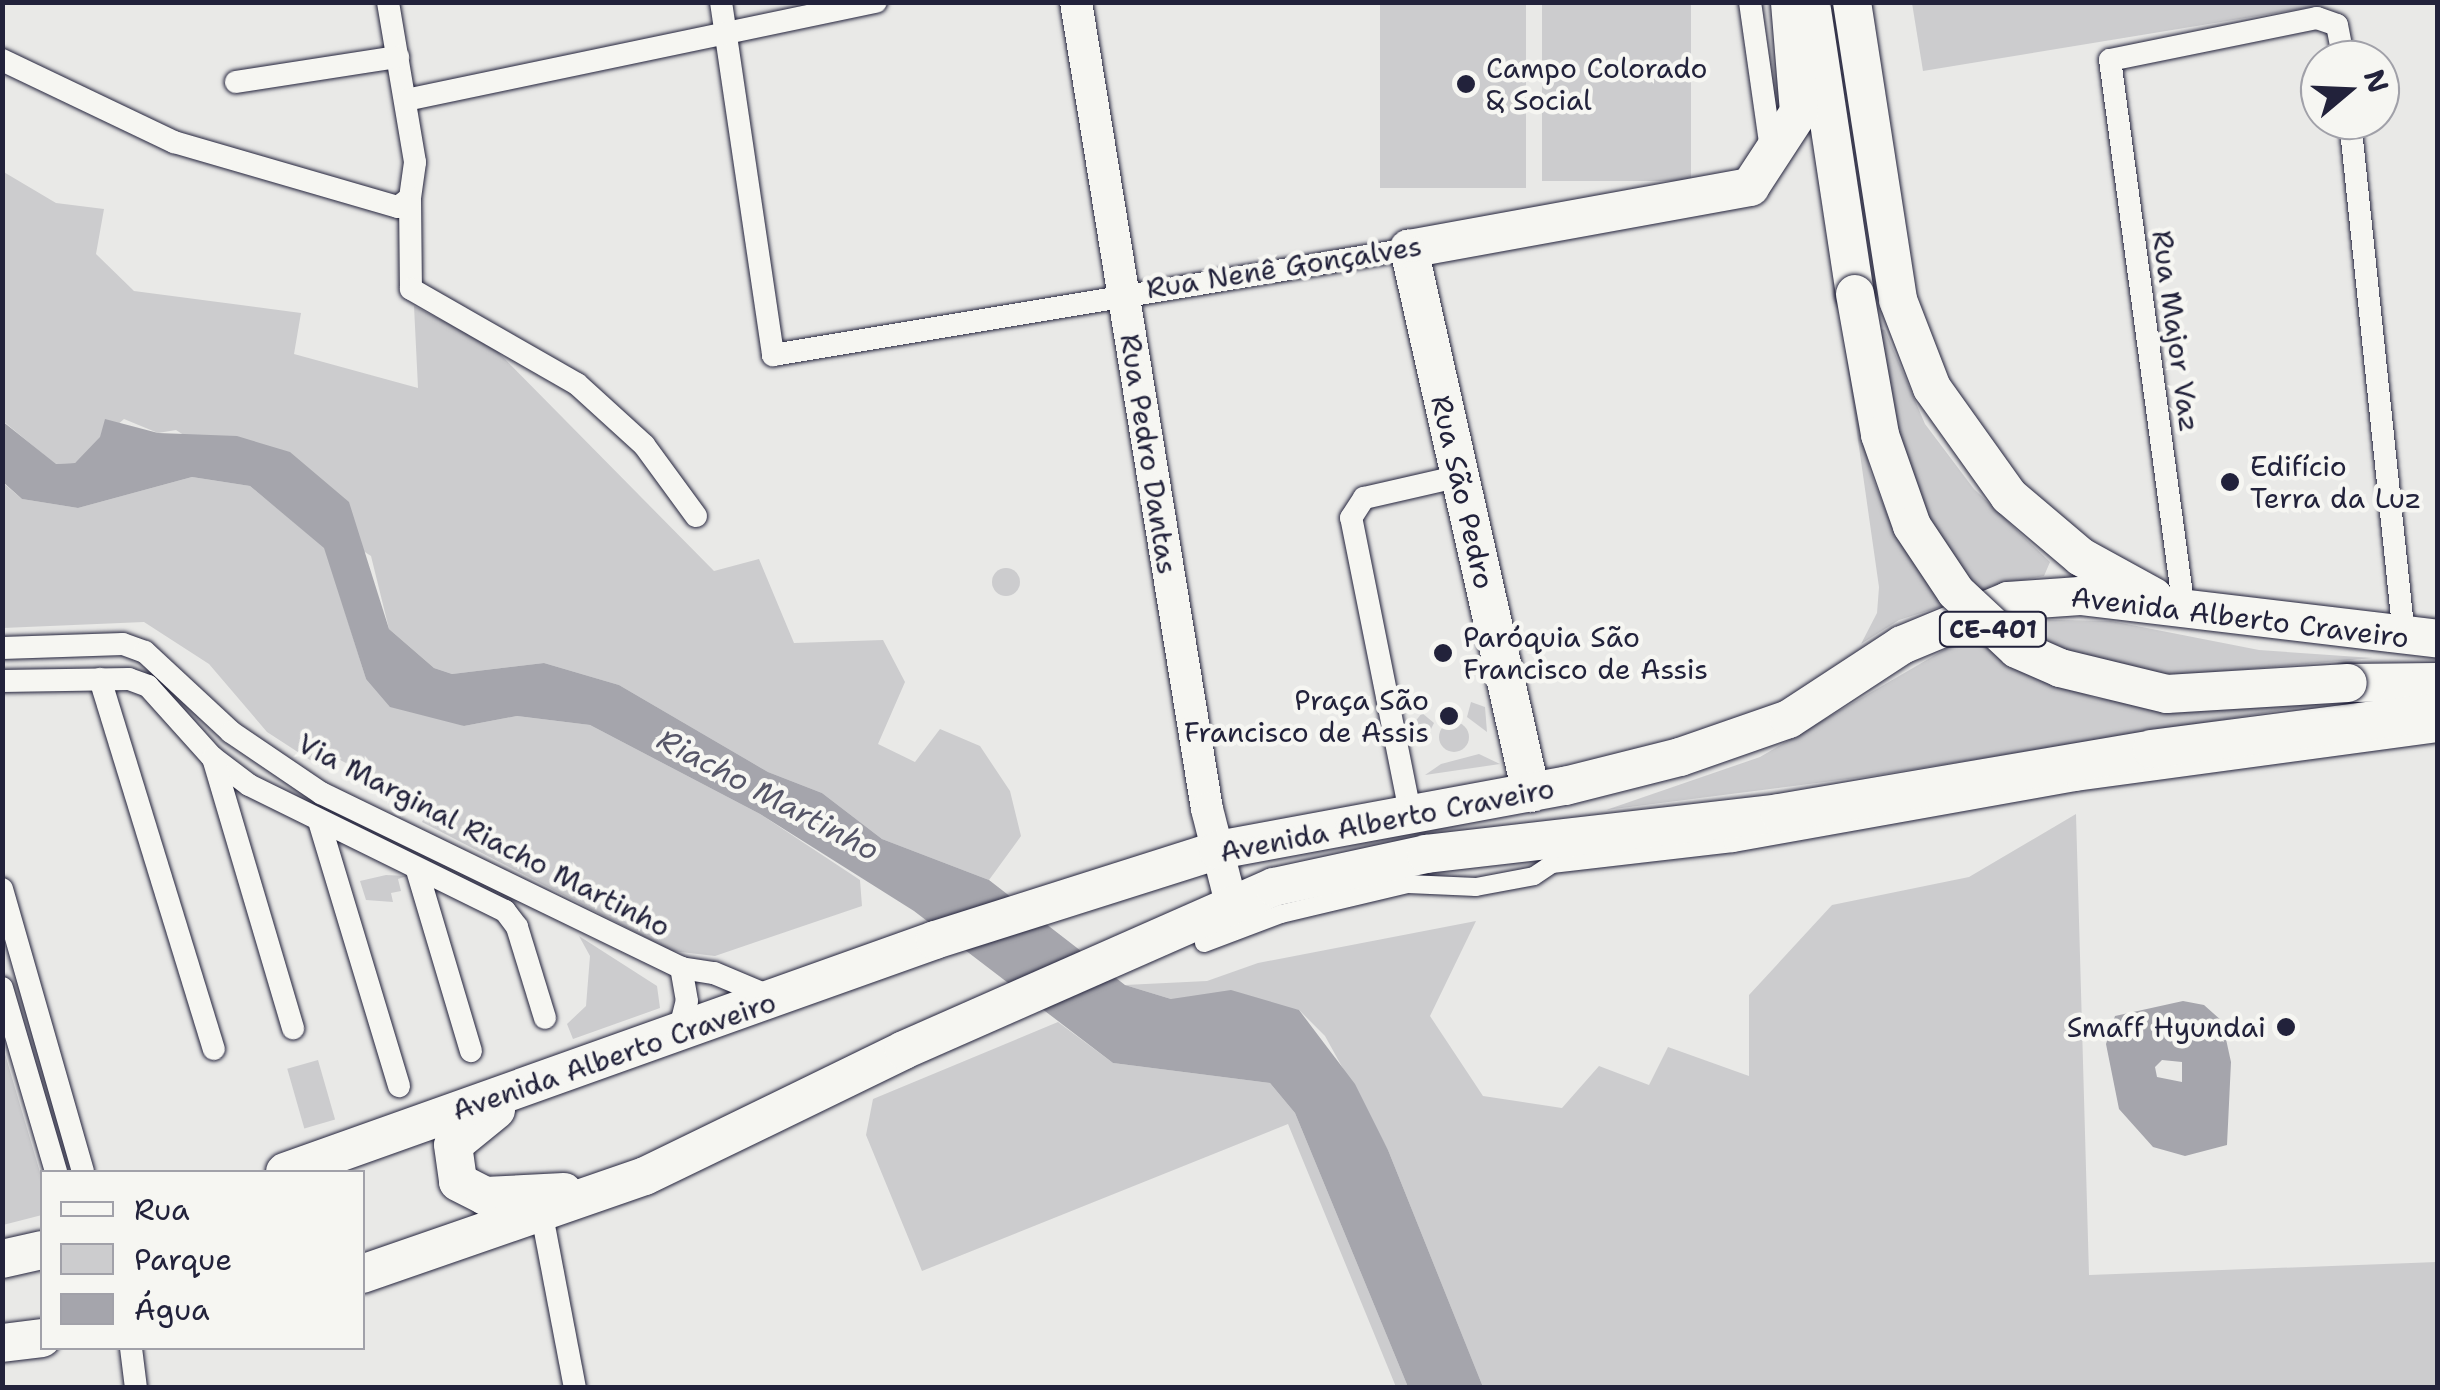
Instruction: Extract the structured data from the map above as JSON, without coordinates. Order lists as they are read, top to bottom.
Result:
{
  "streets": {
    "main road": [
      "Rua Nenê Gonçalves",
      "Rua Pedro Dantas",
      "Rua São Pedro",
      "Avenida Alberto Craveiro",
      "CE-401"
    ],
    "street": ["Rua Major Vaz", "Via Marginal Riacho Martinho"]
  },
  "crossings": [
    ["Rua Nenê Gonçalves", "Rua Pedro Dantas"],
    ["Rua Nenê Gonçalves", "Rua São Pedro"],
    ["Rua Major Vaz", "Avenida Alberto Craveiro"],
    ["Rua Pedro Dantas", "Avenida Alberto Craveiro"],
    ["Rua São Pedro", "Avenida Alberto Craveiro"],
    ["Avenida Alberto Craveiro", "Via Marginal Riacho Martinho"]
  ],
  "water": ["Riacho Martinho"],
  "places": [
    "Campo Colorado & Social",
    "Edifício Terra da Luz",
    "Paróquia São Francisco de Assis",
    "Praça São Francisco de Assis",
    "Smaff Hyundai"
  ],
  "legend": ["Rua", "Parque", "Água"],
  "north": "right"
}
